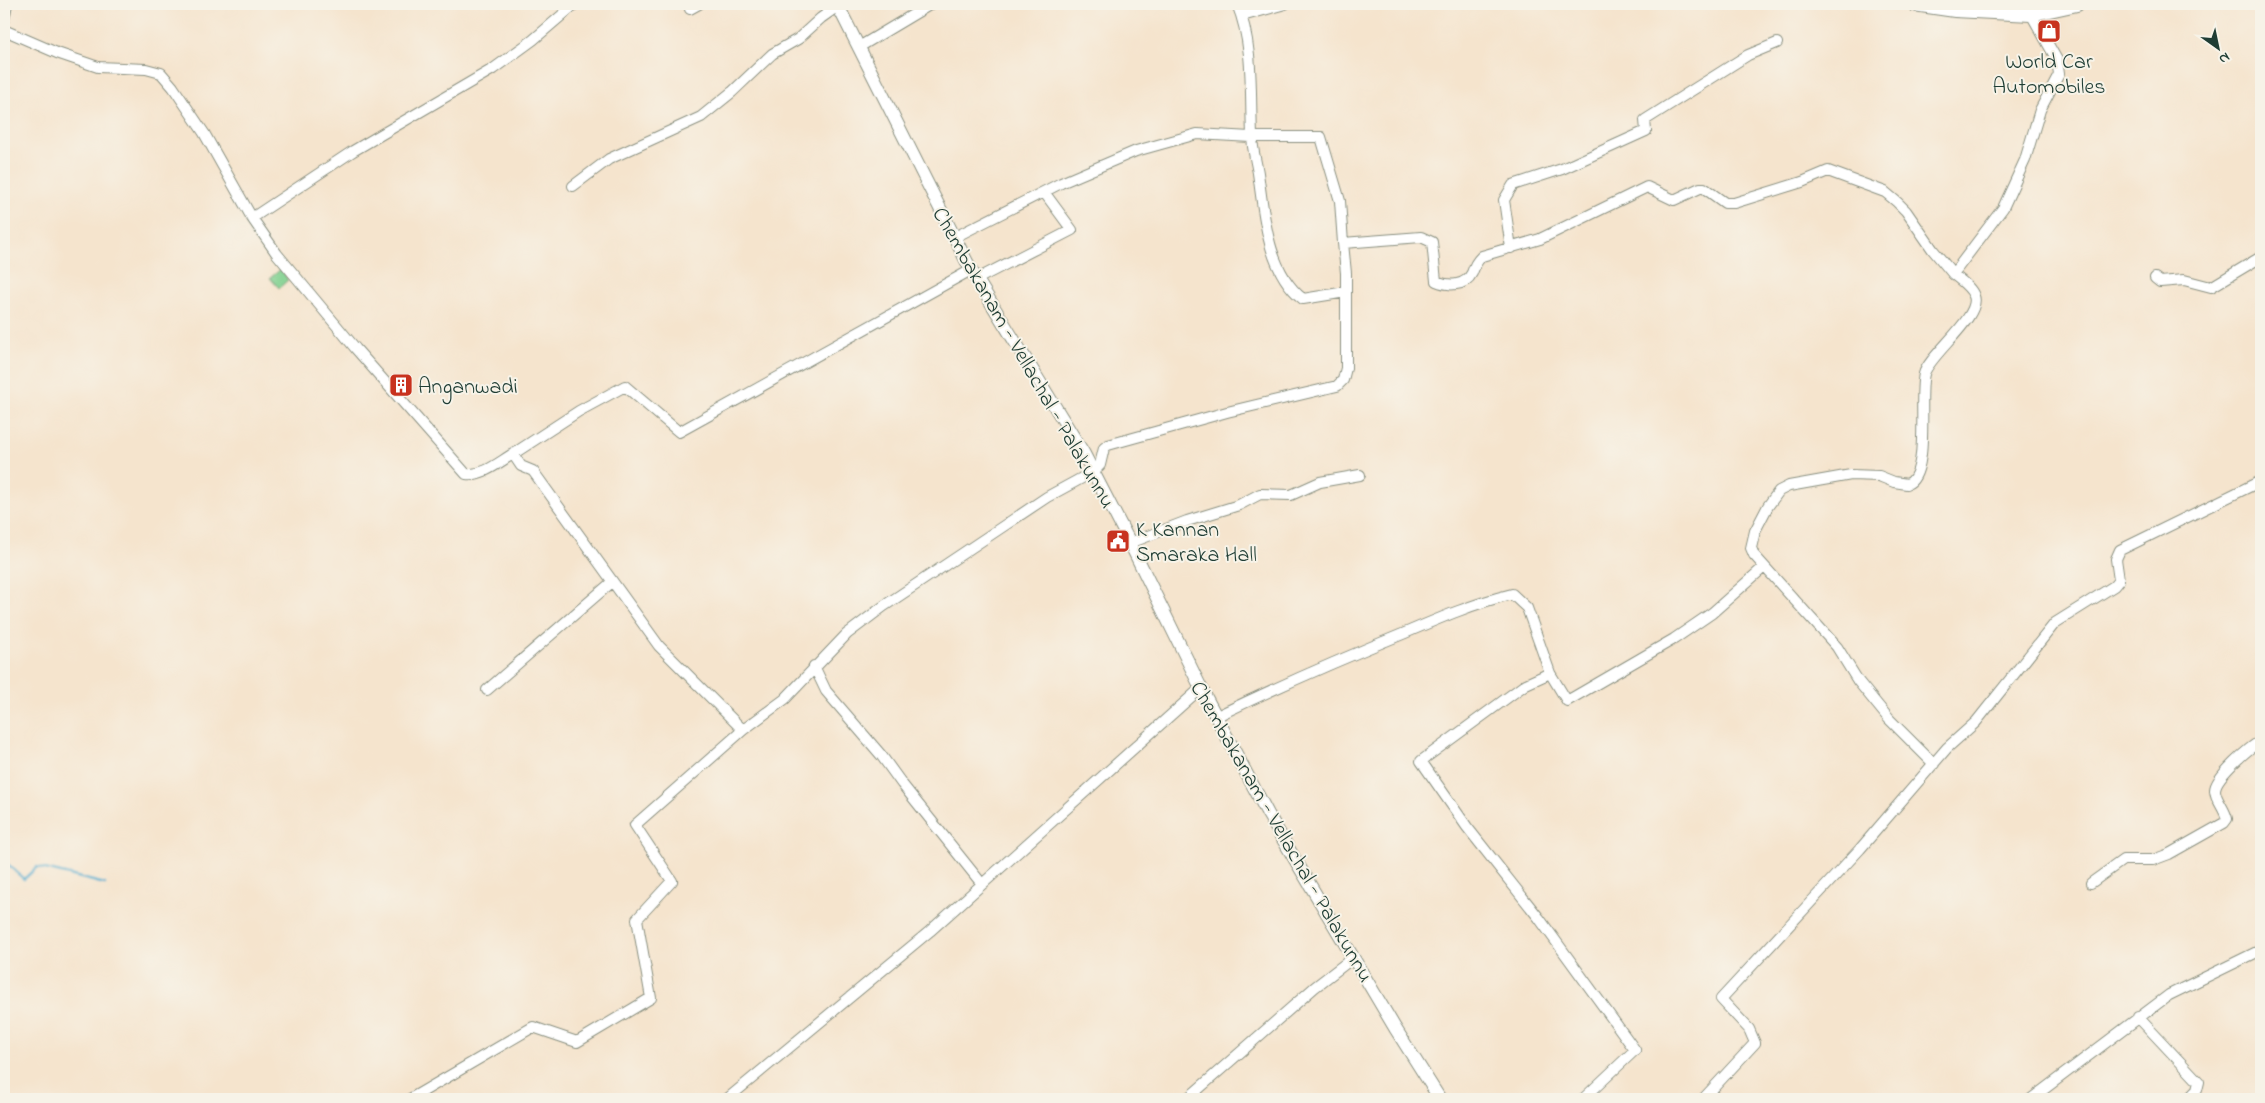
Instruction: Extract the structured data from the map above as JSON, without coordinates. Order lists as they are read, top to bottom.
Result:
{
  "streets": {
    "main road": ["Chembakanam - Vellachal - Palakunnu"]
  },
  "places": {
    "shop": ["World Car Automobiles"],
    "building": ["Anganwadi"],
    "public building": ["K Kannan Smaraka Hall"]
  },
  "north": "bottom right"
}
